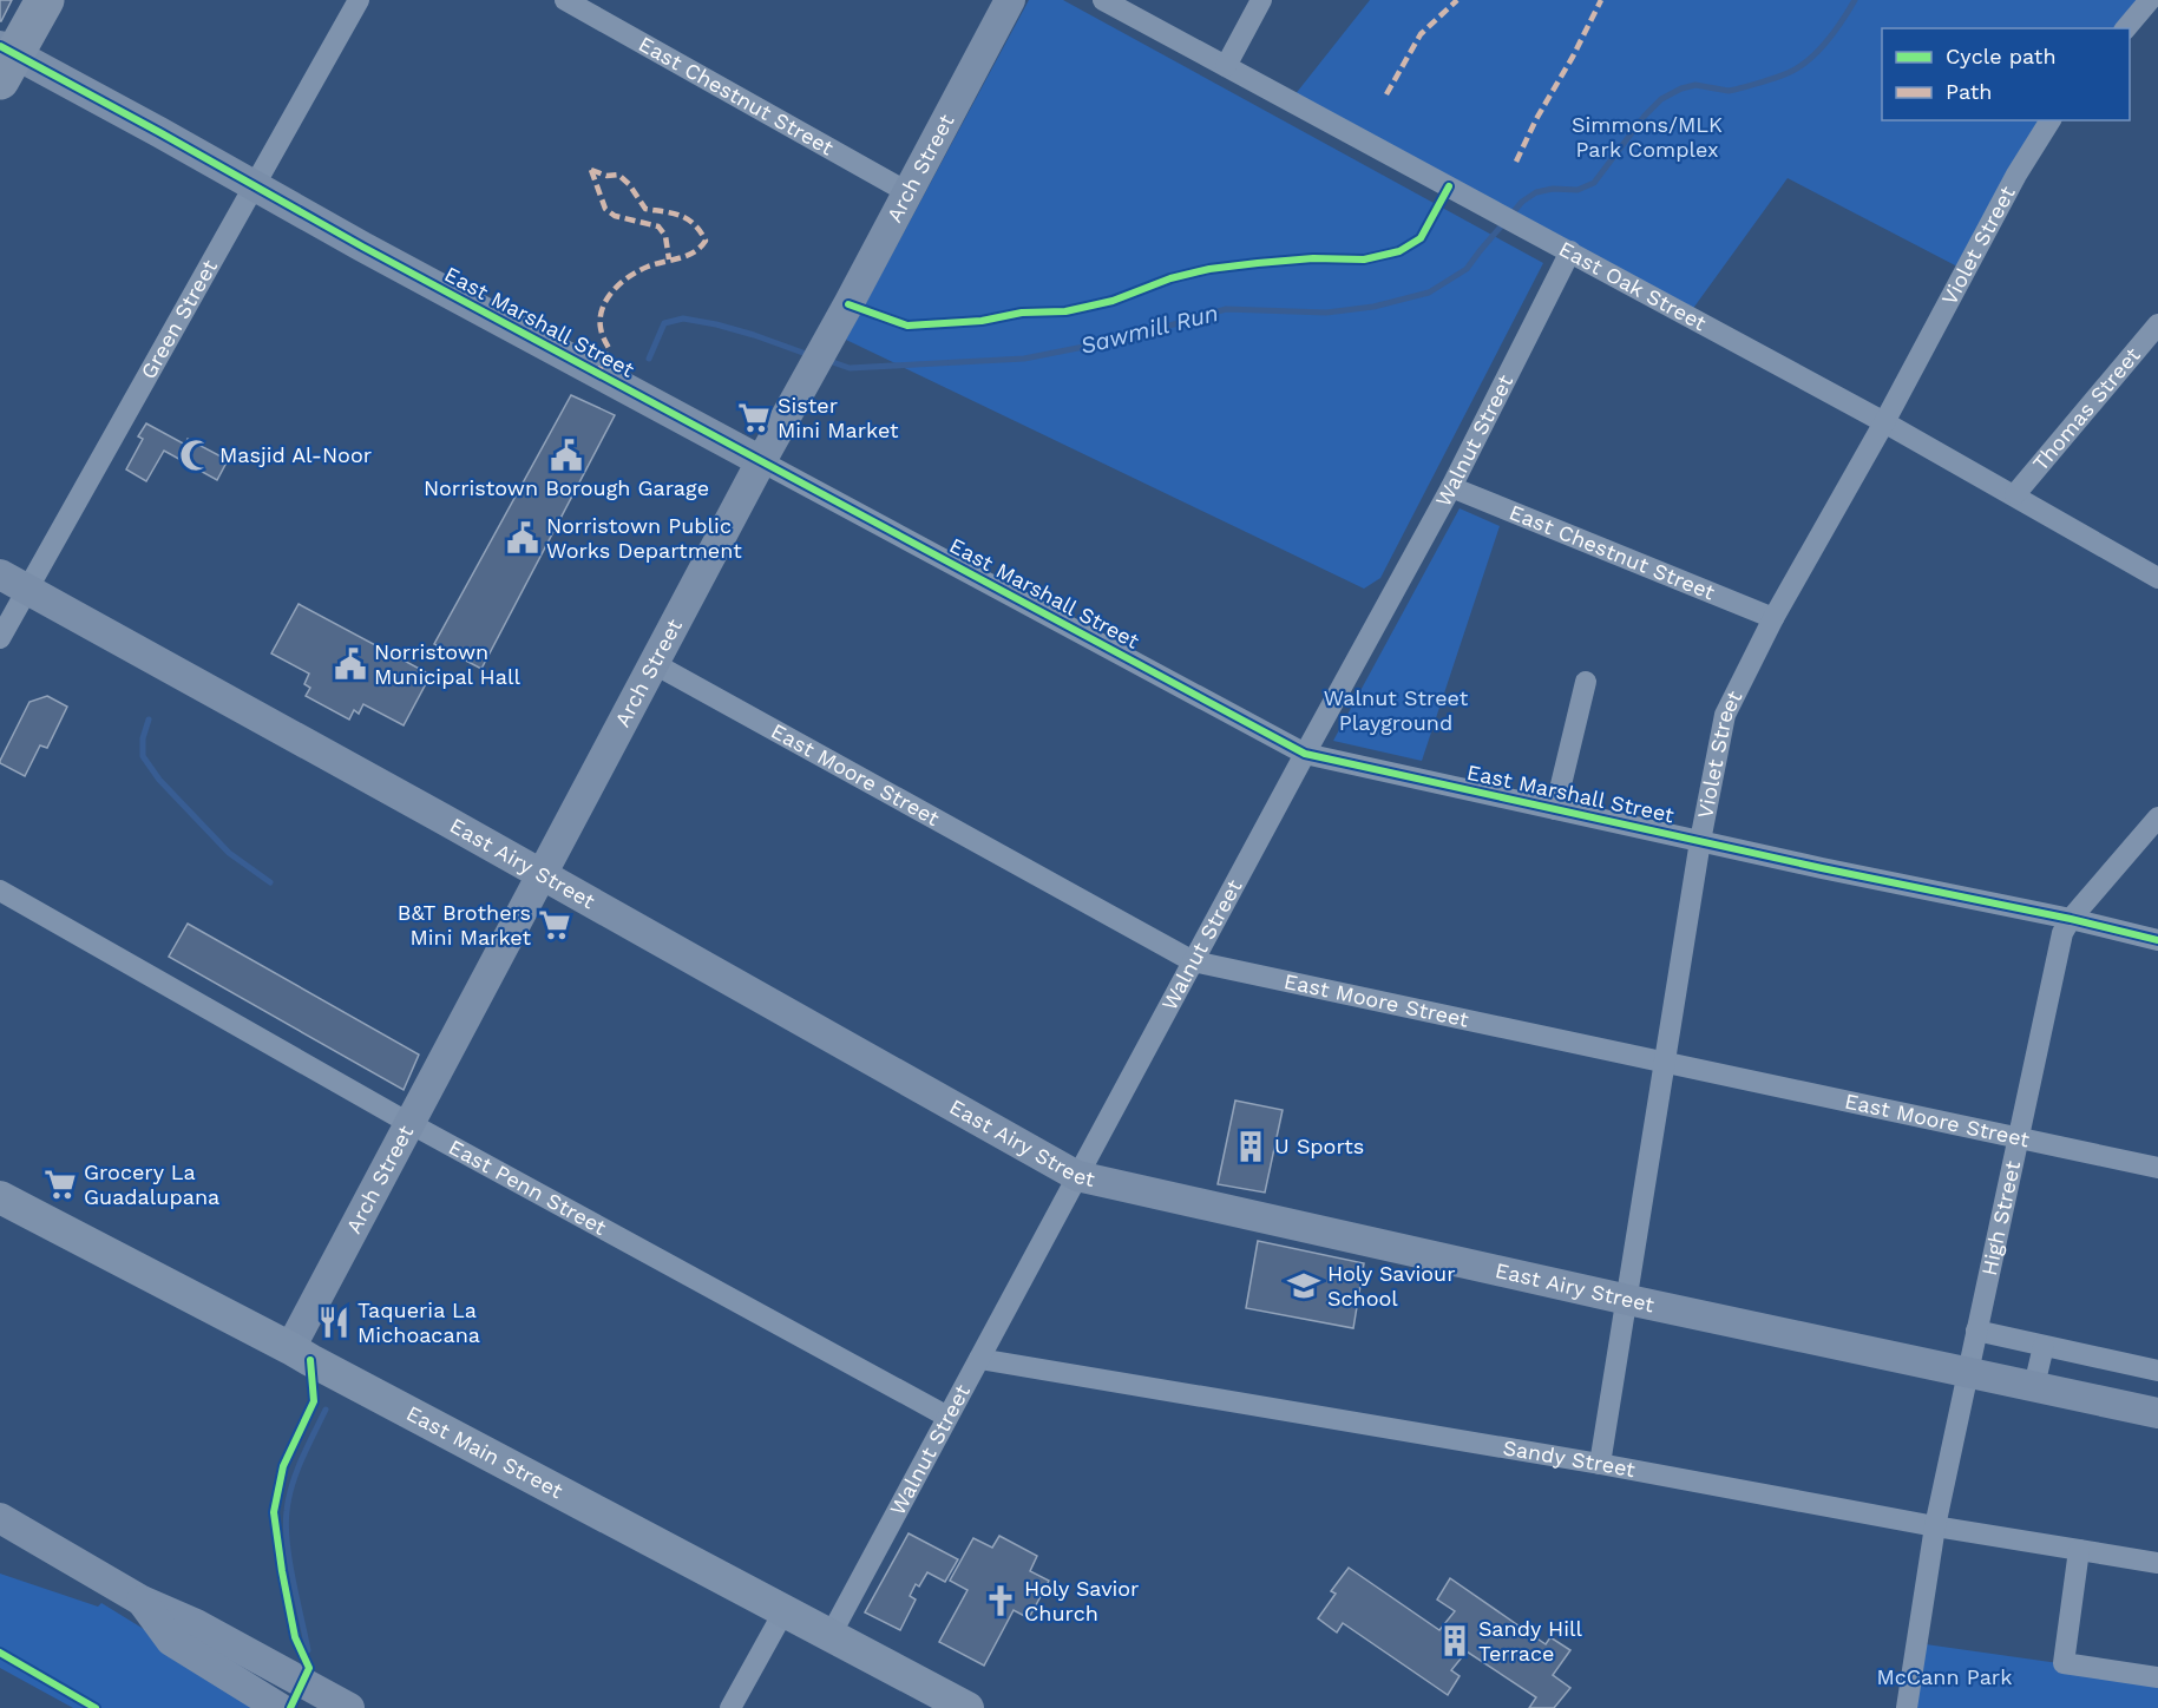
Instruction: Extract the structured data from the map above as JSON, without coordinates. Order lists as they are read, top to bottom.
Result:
{
  "streets": {
    "main road": ["East Main Street"],
    "street": [
      "East Chestnut Street",
      "Arch Street",
      "Violet Street",
      "East Oak Street",
      "Green Street",
      "East Marshall Street",
      "Thomas Street",
      "Walnut Street",
      "East Moore Street",
      "East Airy Street",
      "East Penn Street",
      "High Street",
      "Sandy Street"
    ]
  },
  "crossings": [
    ["East Chestnut Street", "Arch Street"],
    ["East Chestnut Street", "Violet Street"],
    ["East Chestnut Street", "Walnut Street"],
    ["Arch Street", "East Marshall Street"],
    ["Arch Street", "East Moore Street"],
    ["Arch Street", "East Airy Street"],
    ["Arch Street", "East Penn Street"],
    ["Arch Street", "East Main Street"],
    ["Violet Street", "East Oak Street"],
    ["Violet Street", "East Marshall Street"],
    ["Violet Street", "East Moore Street"],
    ["Violet Street", "East Airy Street"],
    ["Violet Street", "Sandy Street"],
    ["East Oak Street", "Thomas Street"],
    ["East Oak Street", "Walnut Street"],
    ["Green Street", "East Marshall Street"],
    ["Green Street", "East Airy Street"],
    ["East Marshall Street", "Walnut Street"],
    ["East Marshall Street", "High Street"],
    ["Walnut Street", "East Moore Street"],
    ["Walnut Street", "East Airy Street"],
    ["Walnut Street", "East Penn Street"],
    ["Walnut Street", "East Main Street"],
    ["Walnut Street", "Sandy Street"],
    ["East Moore Street", "High Street"],
    ["East Airy Street", "High Street"],
    ["High Street", "Sandy Street"]
  ],
  "water": ["Sawmill Run"],
  "parks": ["Simmons/MLK Park Complex", "Walnut Street Playground", "McCann Park"],
  "places": {
    "supermarket": ["Sister Mini Market", "B&T Brothers Mini Market", "Grocery La Guadalupana"],
    "mosque": ["Masjid Al-Noor"],
    "public building": ["Norristown Borough Garage", "Norristown Public Works Department", "Norristown Municipal Hall"],
    "building": ["U Sports", "Sandy Hill Terrace"],
    "school or university": ["Holy Saviour School"],
    "restaurant": ["Taqueria La Michoacana"],
    "church": ["Holy Savior Church"]
  },
  "legend": ["Cycle path", "Path"]
}
